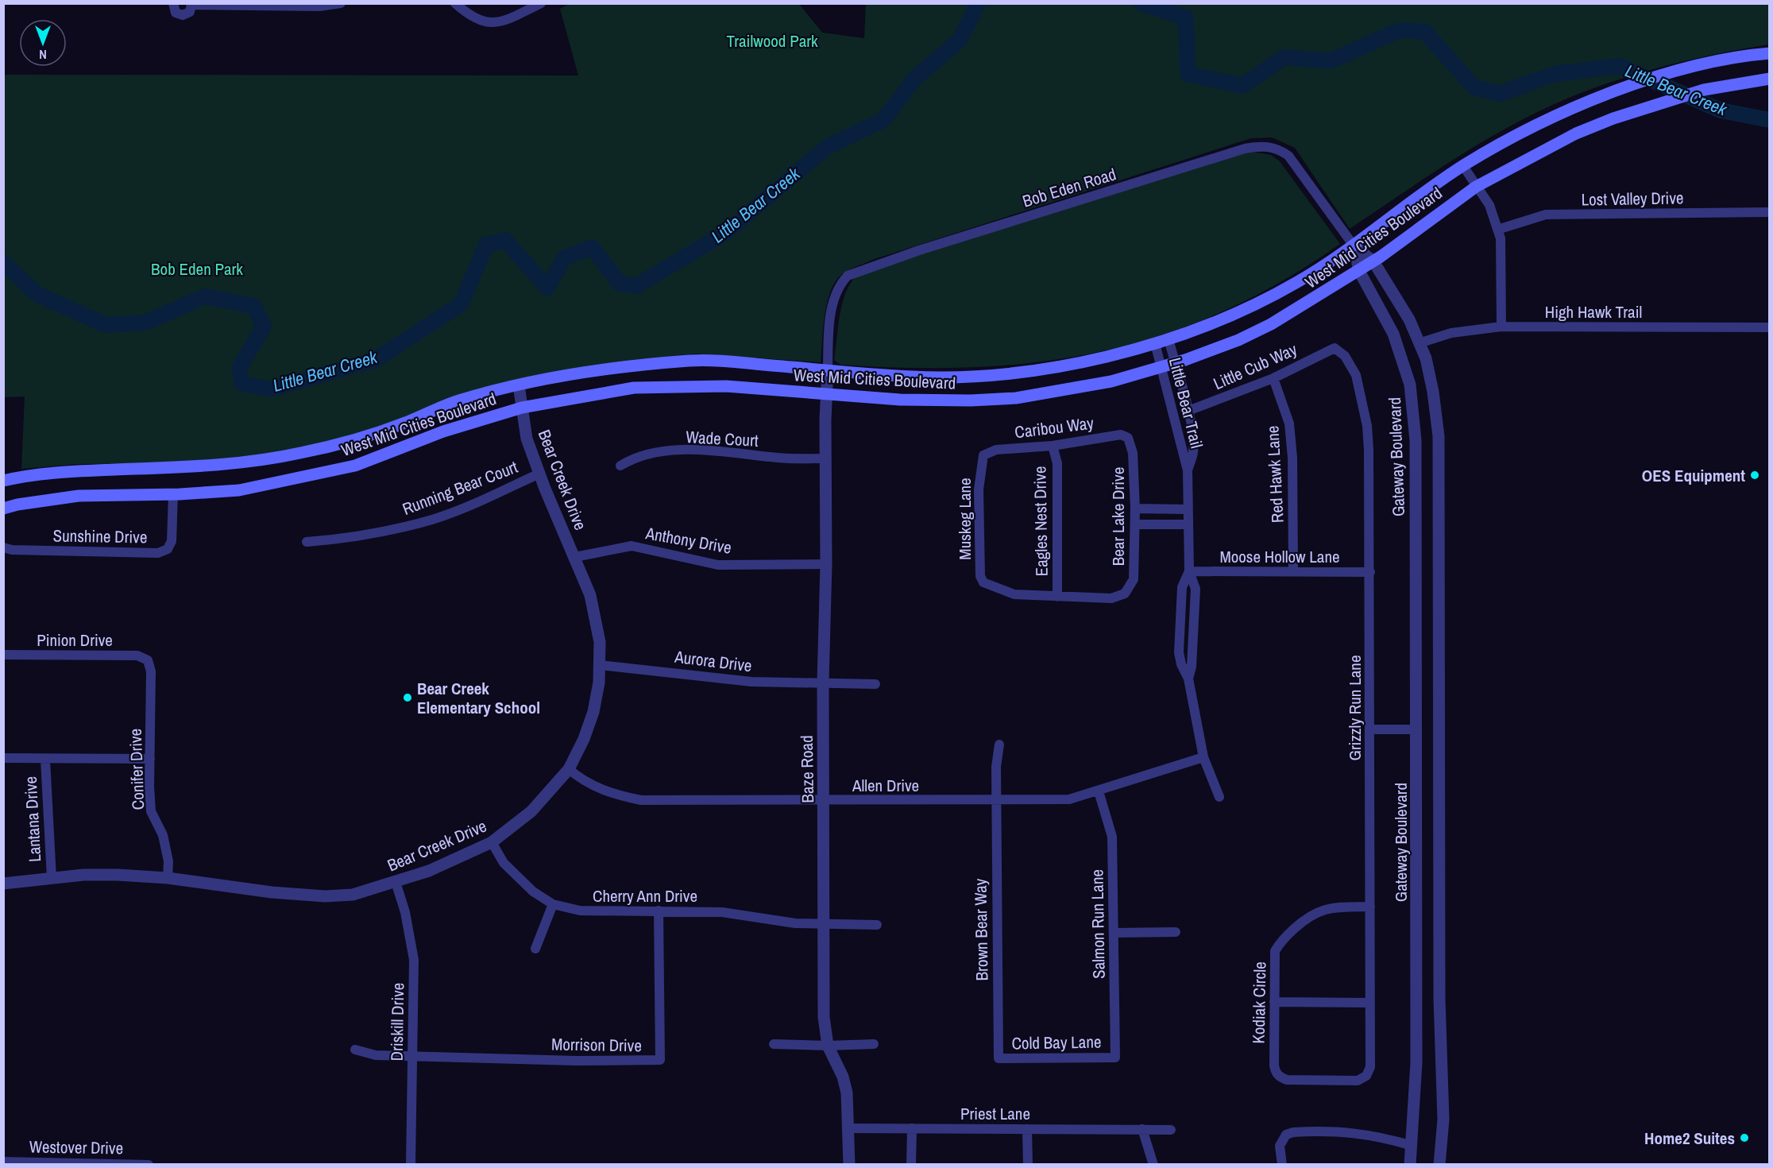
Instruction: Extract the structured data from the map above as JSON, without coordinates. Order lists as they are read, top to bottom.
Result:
{
  "streets": {
    "main road": ["West Mid Cities Boulevard"],
    "street": [
      "Bob Eden Road",
      "Lost Valley Drive",
      "High Hawk Trail",
      "Little Cub Way",
      "Little Bear Trail",
      "Caribou Way",
      "Wade Court",
      "Gateway Boulevard",
      "Red Hawk Lane",
      "Bear Creek Drive",
      "Running Bear Court",
      "Bear Lake Drive",
      "Muskeg Lane",
      "Eagles Nest Drive",
      "Sunshine Drive",
      "Anthony Drive",
      "Moose Hollow Lane",
      "Pinion Drive",
      "Aurora Drive",
      "Grizzly Run Lane",
      "Conifer Drive",
      "Baze Road",
      "Allen Drive",
      "Lantana Drive",
      "Cherry Ann Drive",
      "Salmon Run Lane",
      "Brown Bear Way",
      "Kodiak Circle",
      "Driskill Drive",
      "Cold Bay Lane",
      "Morrison Drive",
      "Priest Lane",
      "Westover Drive"
    ]
  },
  "crossings": [
    ["Bob Eden Road", "West Mid Cities Boulevard"],
    ["Bob Eden Road", "Gateway Boulevard"],
    ["Bob Eden Road", "Baze Road"],
    ["West Mid Cities Boulevard", "Little Bear Trail"],
    ["West Mid Cities Boulevard", "Gateway Boulevard"],
    ["West Mid Cities Boulevard", "Bear Creek Drive"],
    ["West Mid Cities Boulevard", "Sunshine Drive"],
    ["West Mid Cities Boulevard", "Baze Road"],
    ["Little Cub Way", "Little Bear Trail"],
    ["Little Cub Way", "Red Hawk Lane"],
    ["Little Cub Way", "Grizzly Run Lane"],
    ["Little Bear Trail", "Moose Hollow Lane"],
    ["Caribou Way", "Bear Lake Drive"],
    ["Caribou Way", "Muskeg Lane"],
    ["Caribou Way", "Eagles Nest Drive"],
    ["Wade Court", "Baze Road"],
    ["Red Hawk Lane", "Moose Hollow Lane"],
    ["Bear Creek Drive", "Running Bear Court"],
    ["Bear Creek Drive", "Anthony Drive"],
    ["Bear Creek Drive", "Aurora Drive"],
    ["Bear Creek Drive", "Conifer Drive"],
    ["Bear Creek Drive", "Allen Drive"],
    ["Bear Creek Drive", "Lantana Drive"],
    ["Bear Creek Drive", "Cherry Ann Drive"],
    ["Bear Creek Drive", "Driskill Drive"],
    ["Bear Lake Drive", "Muskeg Lane"],
    ["Bear Lake Drive", "Eagles Nest Drive"],
    ["Muskeg Lane", "Eagles Nest Drive"],
    ["Anthony Drive", "Baze Road"],
    ["Moose Hollow Lane", "Grizzly Run Lane"],
    ["Pinion Drive", "Conifer Drive"],
    ["Aurora Drive", "Baze Road"],
    ["Grizzly Run Lane", "Kodiak Circle"],
    ["Baze Road", "Allen Drive"],
    ["Baze Road", "Cherry Ann Drive"],
    ["Baze Road", "Priest Lane"],
    ["Allen Drive", "Salmon Run Lane"],
    ["Allen Drive", "Brown Bear Way"],
    ["Cherry Ann Drive", "Morrison Drive"],
    ["Salmon Run Lane", "Cold Bay Lane"],
    ["Brown Bear Way", "Cold Bay Lane"],
    ["Driskill Drive", "Morrison Drive"]
  ],
  "water": ["Little Bear Creek"],
  "parks": ["Trailwood Park", "Bob Eden Park"],
  "places": ["OES Equipment", "Bear Creek Elementary School", "Home2 Suites"],
  "north": "bottom"
}
